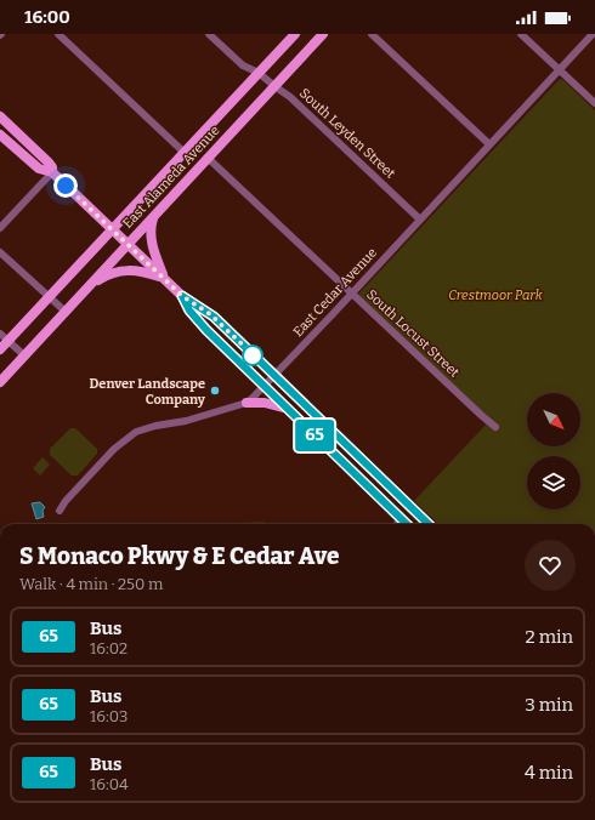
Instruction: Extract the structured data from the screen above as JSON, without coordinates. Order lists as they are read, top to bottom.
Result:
{
  "streets": {
    "main road": ["East Alameda Avenue"],
    "street": ["South Leyden Street", "East Cedar Avenue", "South Locust Street"]
  },
  "crossings": [
    ["South Leyden Street", "East Alameda Avenue"],
    ["South Leyden Street", "East Cedar Avenue"],
    ["East Alameda Avenue", "South Locust Street"],
    ["East Cedar Avenue", "South Locust Street"]
  ],
  "parks": ["Crestmoor Park"],
  "places": ["Denver Landscape Company"],
  "lines": ["bus line 65"],
  "north": "bottom right",
  "page": {
    "status": "16:00",
    "on_map": "65",
    "heading": ["S Monaco Pkwy & E Cedar Ave", "Walk · 4 min · 250 m"],
    "list": [
      {
        "mark": "65",
        "name": "Bus",
        "note": "16:02",
        "value": "2 min"
      },
      {
        "mark": "65",
        "name": "Bus",
        "note": "16:03",
        "value": "3 min"
      },
      {
        "mark": "65",
        "name": "Bus",
        "note": "16:04",
        "value": "4 min"
      }
    ]
  }
}
